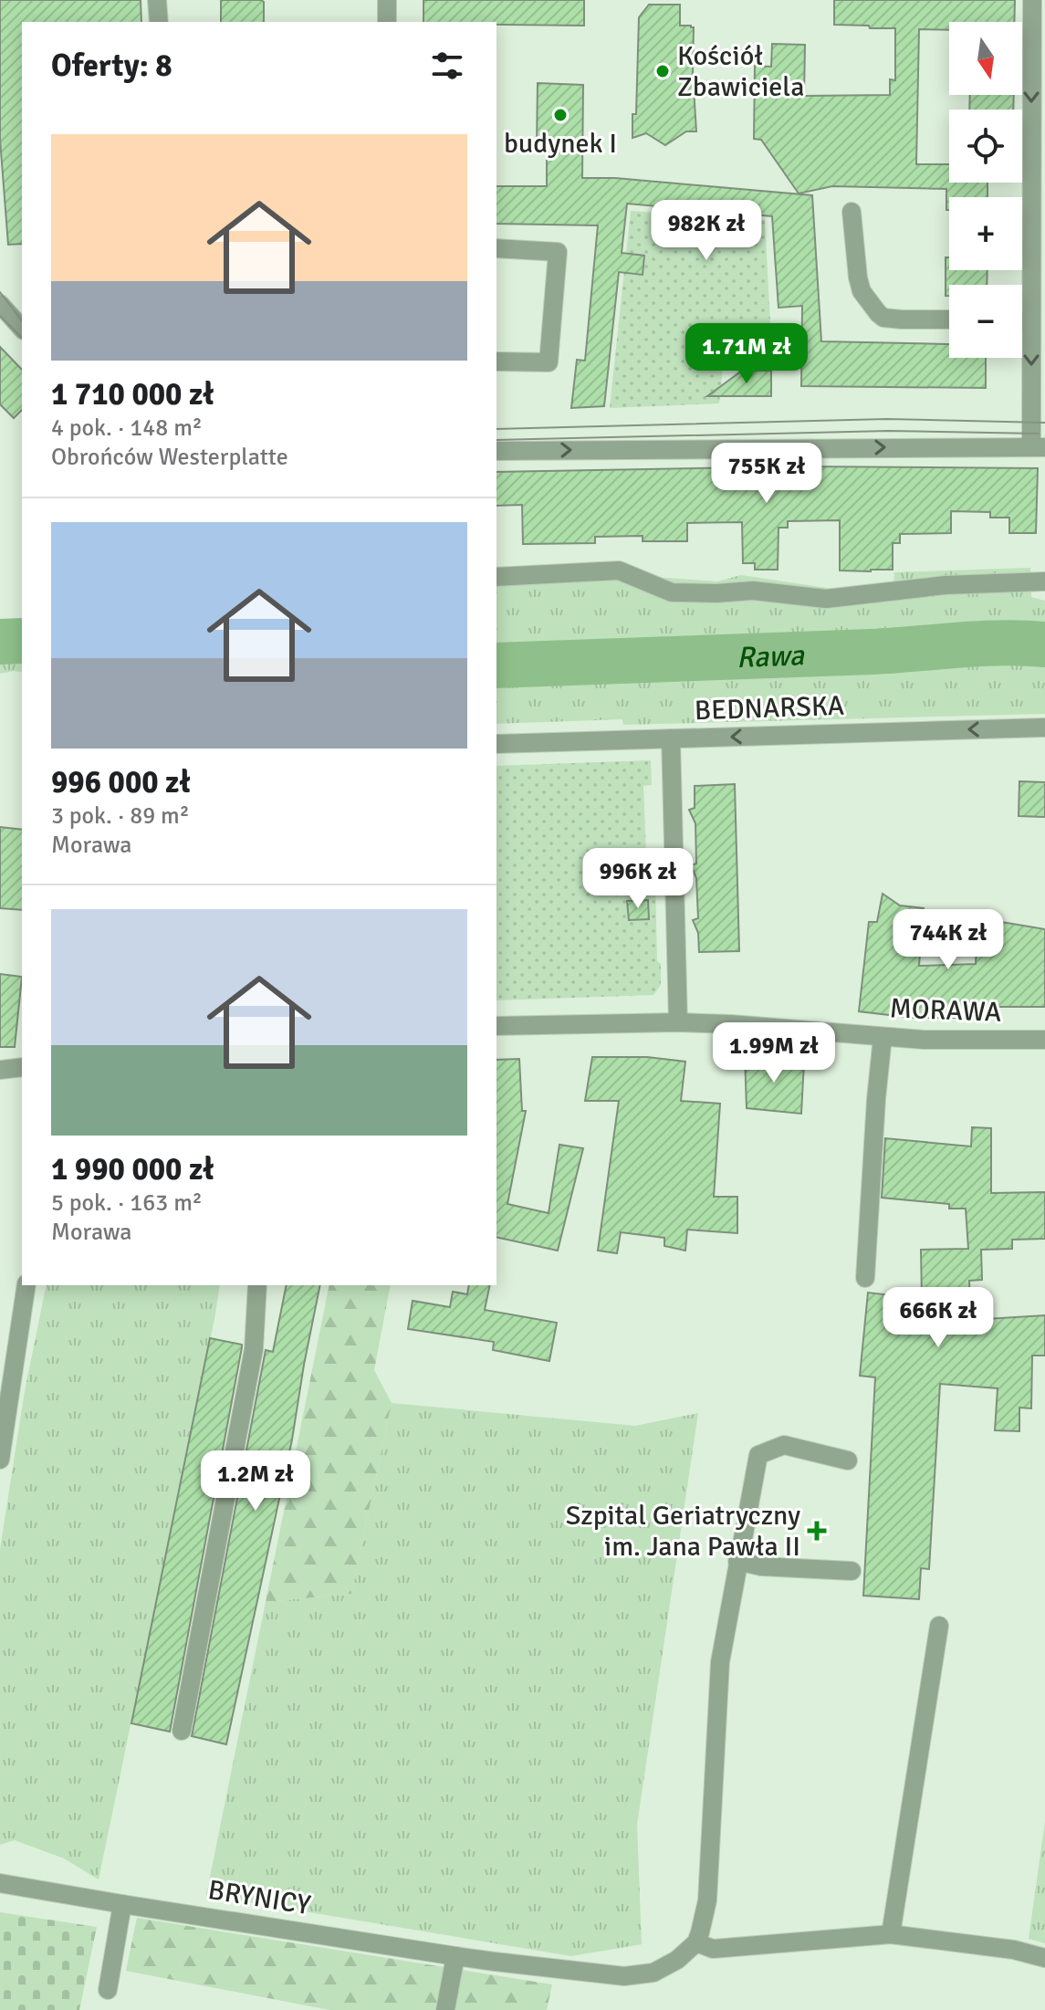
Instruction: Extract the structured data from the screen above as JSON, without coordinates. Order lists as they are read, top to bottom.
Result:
{
  "streets": {
    "street": ["BEDNARSKA", "MORAWA", "BRYNICY"]
  },
  "water": ["Rawa"],
  "places": {
    "other": ["Kościół Zbawiciela", "budynek I"],
    "health": ["Szpital Geriatryczny im. Jana Pawła II"]
  },
  "north": "bottom",
  "page": {
    "map_buttons": ["+", "−"],
    "heading": "Oferty: 8",
    "list": [
      {
        "name": "1 710 000 zł",
        "note": "4 pok. · 148 m² · Obrońców Westerplatte"
      },
      {
        "name": "996 000 zł",
        "note": "3 pok. · 89 m² · Morawa"
      },
      {
        "name": "1 990 000 zł",
        "note": "5 pok. · 163 m² · Morawa"
      }
    ],
    "price": [
      "982K zł",
      "1.71M zł",
      "755K zł",
      "996K zł",
      "744K zł",
      "1.99M zł",
      "666K zł",
      "1.2M zł"
    ]
  }
}
